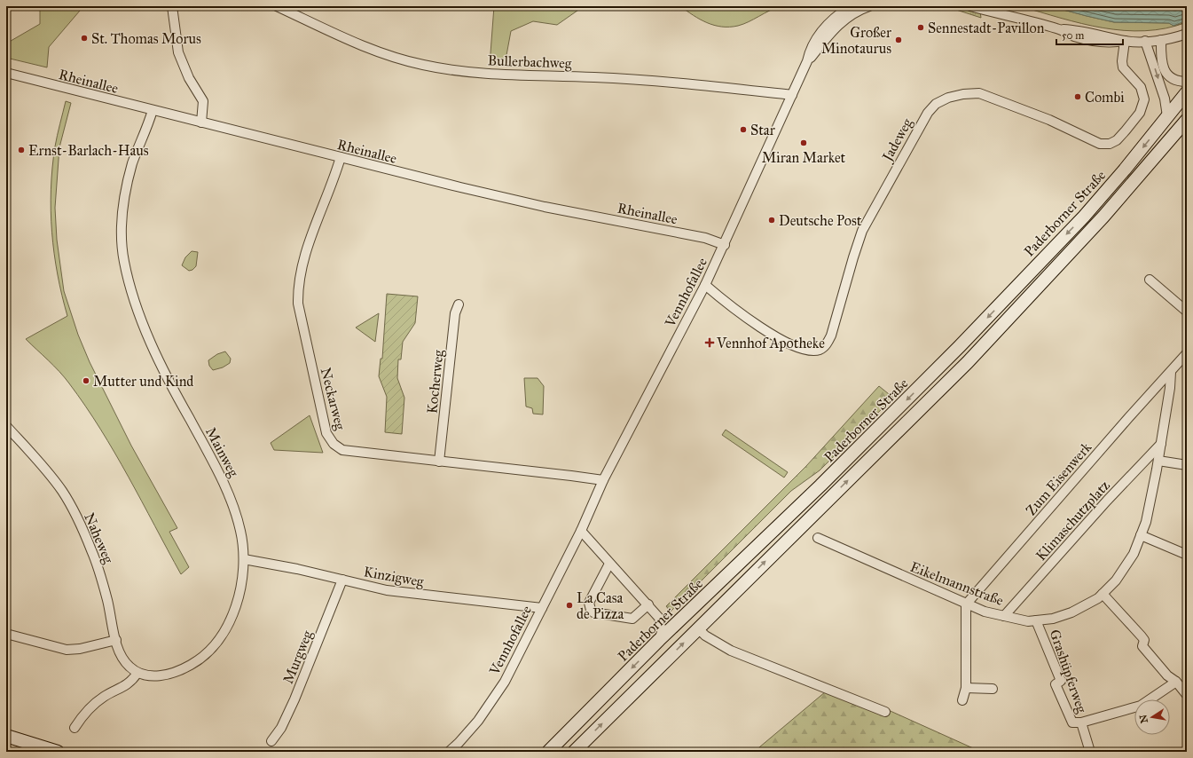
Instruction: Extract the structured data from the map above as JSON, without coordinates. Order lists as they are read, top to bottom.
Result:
{
  "streets": {
    "main road": ["Paderborner Straße"],
    "street": [
      "Bullerbachweg",
      "Rheinallee",
      "Jadeweg",
      "Vennhofallee",
      "Kocherweg",
      "Neckarweg",
      "Mainweg",
      "Zum Eisenwerk",
      "Klimaschutzplatz",
      "Naheweg",
      "Kinzigweg",
      "Eikelmannstraße",
      "Murgweg",
      "Grashüpferweg"
    ]
  },
  "crossings": [
    ["Bullerbachweg", "Vennhofallee"],
    ["Rheinallee", "Vennhofallee"],
    ["Rheinallee", "Neckarweg"],
    ["Rheinallee", "Mainweg"],
    ["Jadeweg", "Vennhofallee"],
    ["Vennhofallee", "Neckarweg"],
    ["Vennhofallee", "Kinzigweg"],
    ["Kocherweg", "Neckarweg"],
    ["Mainweg", "Naheweg"],
    ["Mainweg", "Kinzigweg"],
    ["Zum Eisenwerk", "Eikelmannstraße"],
    ["Klimaschutzplatz", "Eikelmannstraße"],
    ["Kinzigweg", "Murgweg"],
    ["Eikelmannstraße", "Grashüpferweg"]
  ],
  "places": {
    "other": [
      "Sennestadt-Pavillon",
      "St. Thomas Morus",
      "Großer Minotaurus",
      "Combi",
      "Star",
      "Miran Market",
      "Ernst-Barlach-Haus",
      "Deutsche Post",
      "Mutter und Kind",
      "La Casa de Pizza"
    ],
    "health": ["Vennhof Apotheke"]
  },
  "scale_bar": "50 m",
  "north": "left"
}
